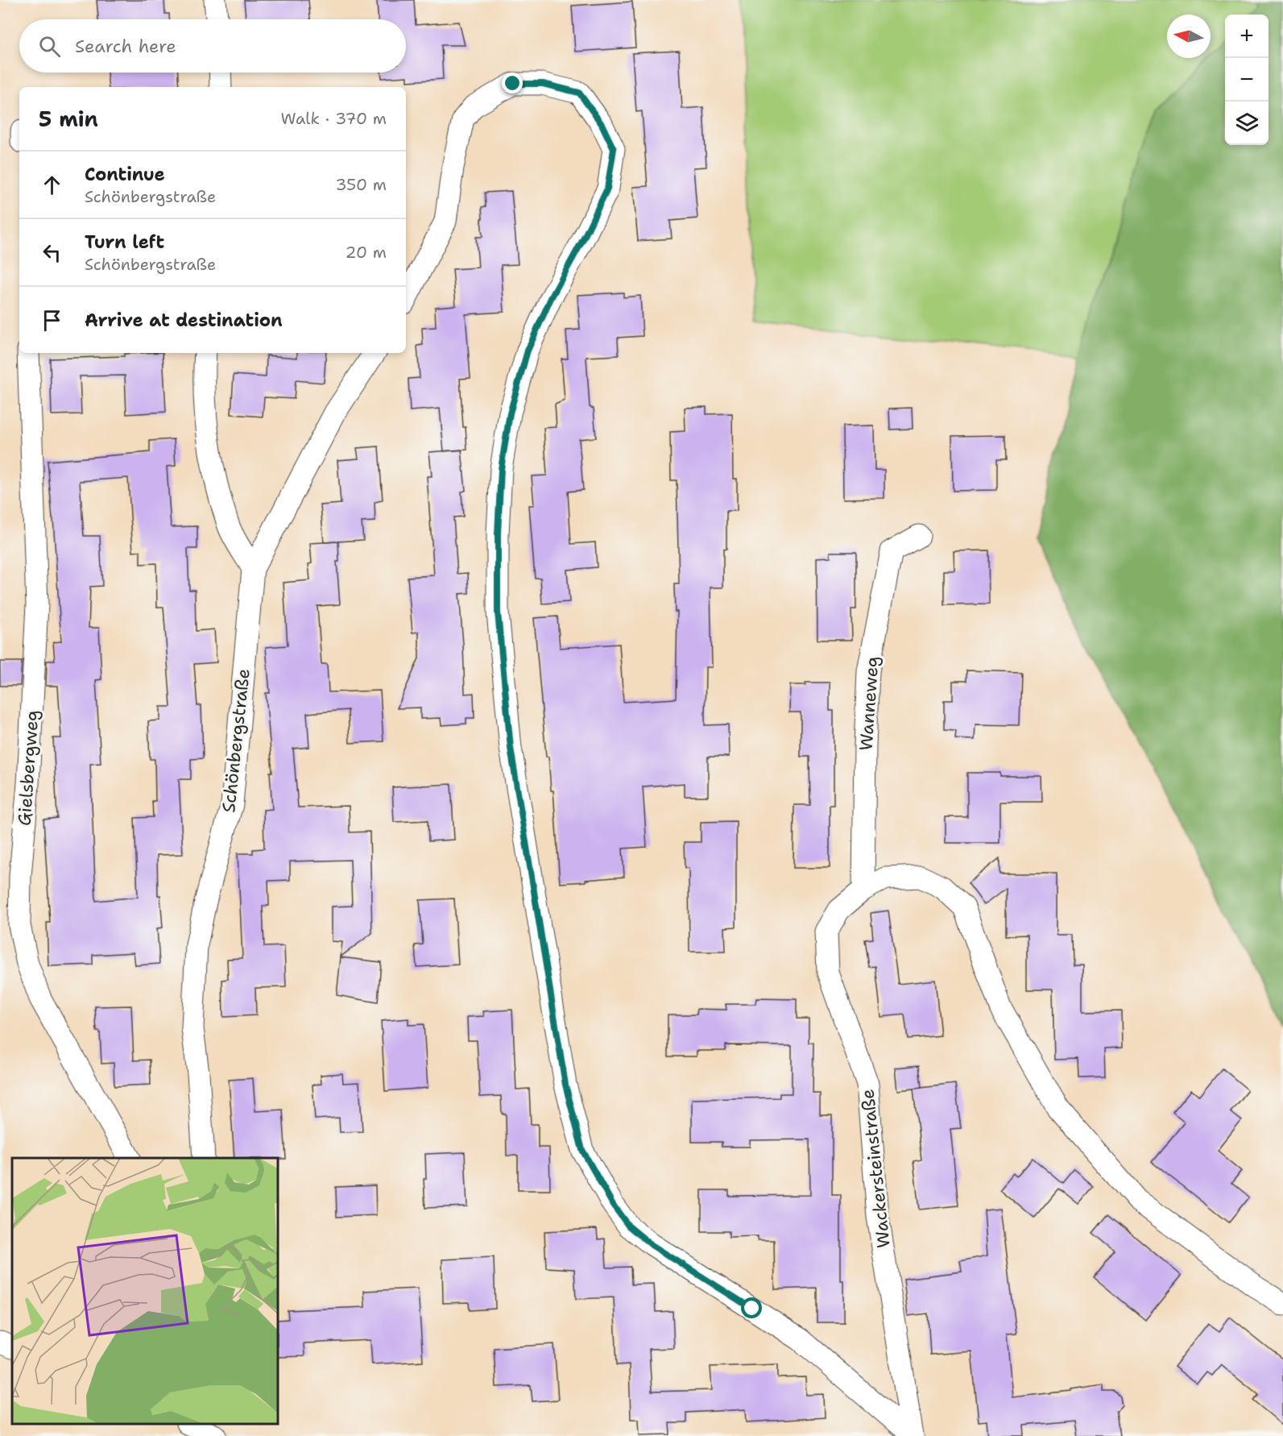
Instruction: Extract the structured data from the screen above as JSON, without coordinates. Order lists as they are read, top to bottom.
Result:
{
  "streets": {
    "street": [
      "Wanneweg",
      "Schönbergstraße",
      "Gielsbergweg",
      "Wackersteinstraße"
    ]
  },
  "crossings": [
    ["Wanneweg", "Wackersteinstraße"]
  ],
  "north": "left",
  "page": {
    "map_buttons": ["+", "−"],
    "search": "Search here",
    "heading": ["5 min", "Walk · 370 m"],
    "list": [
      ["Continue", "Schönbergstraße", "350 m"],
      ["Turn left", "Schönbergstraße", "20 m"],
      "Arrive at destination"
    ]
  }
}
